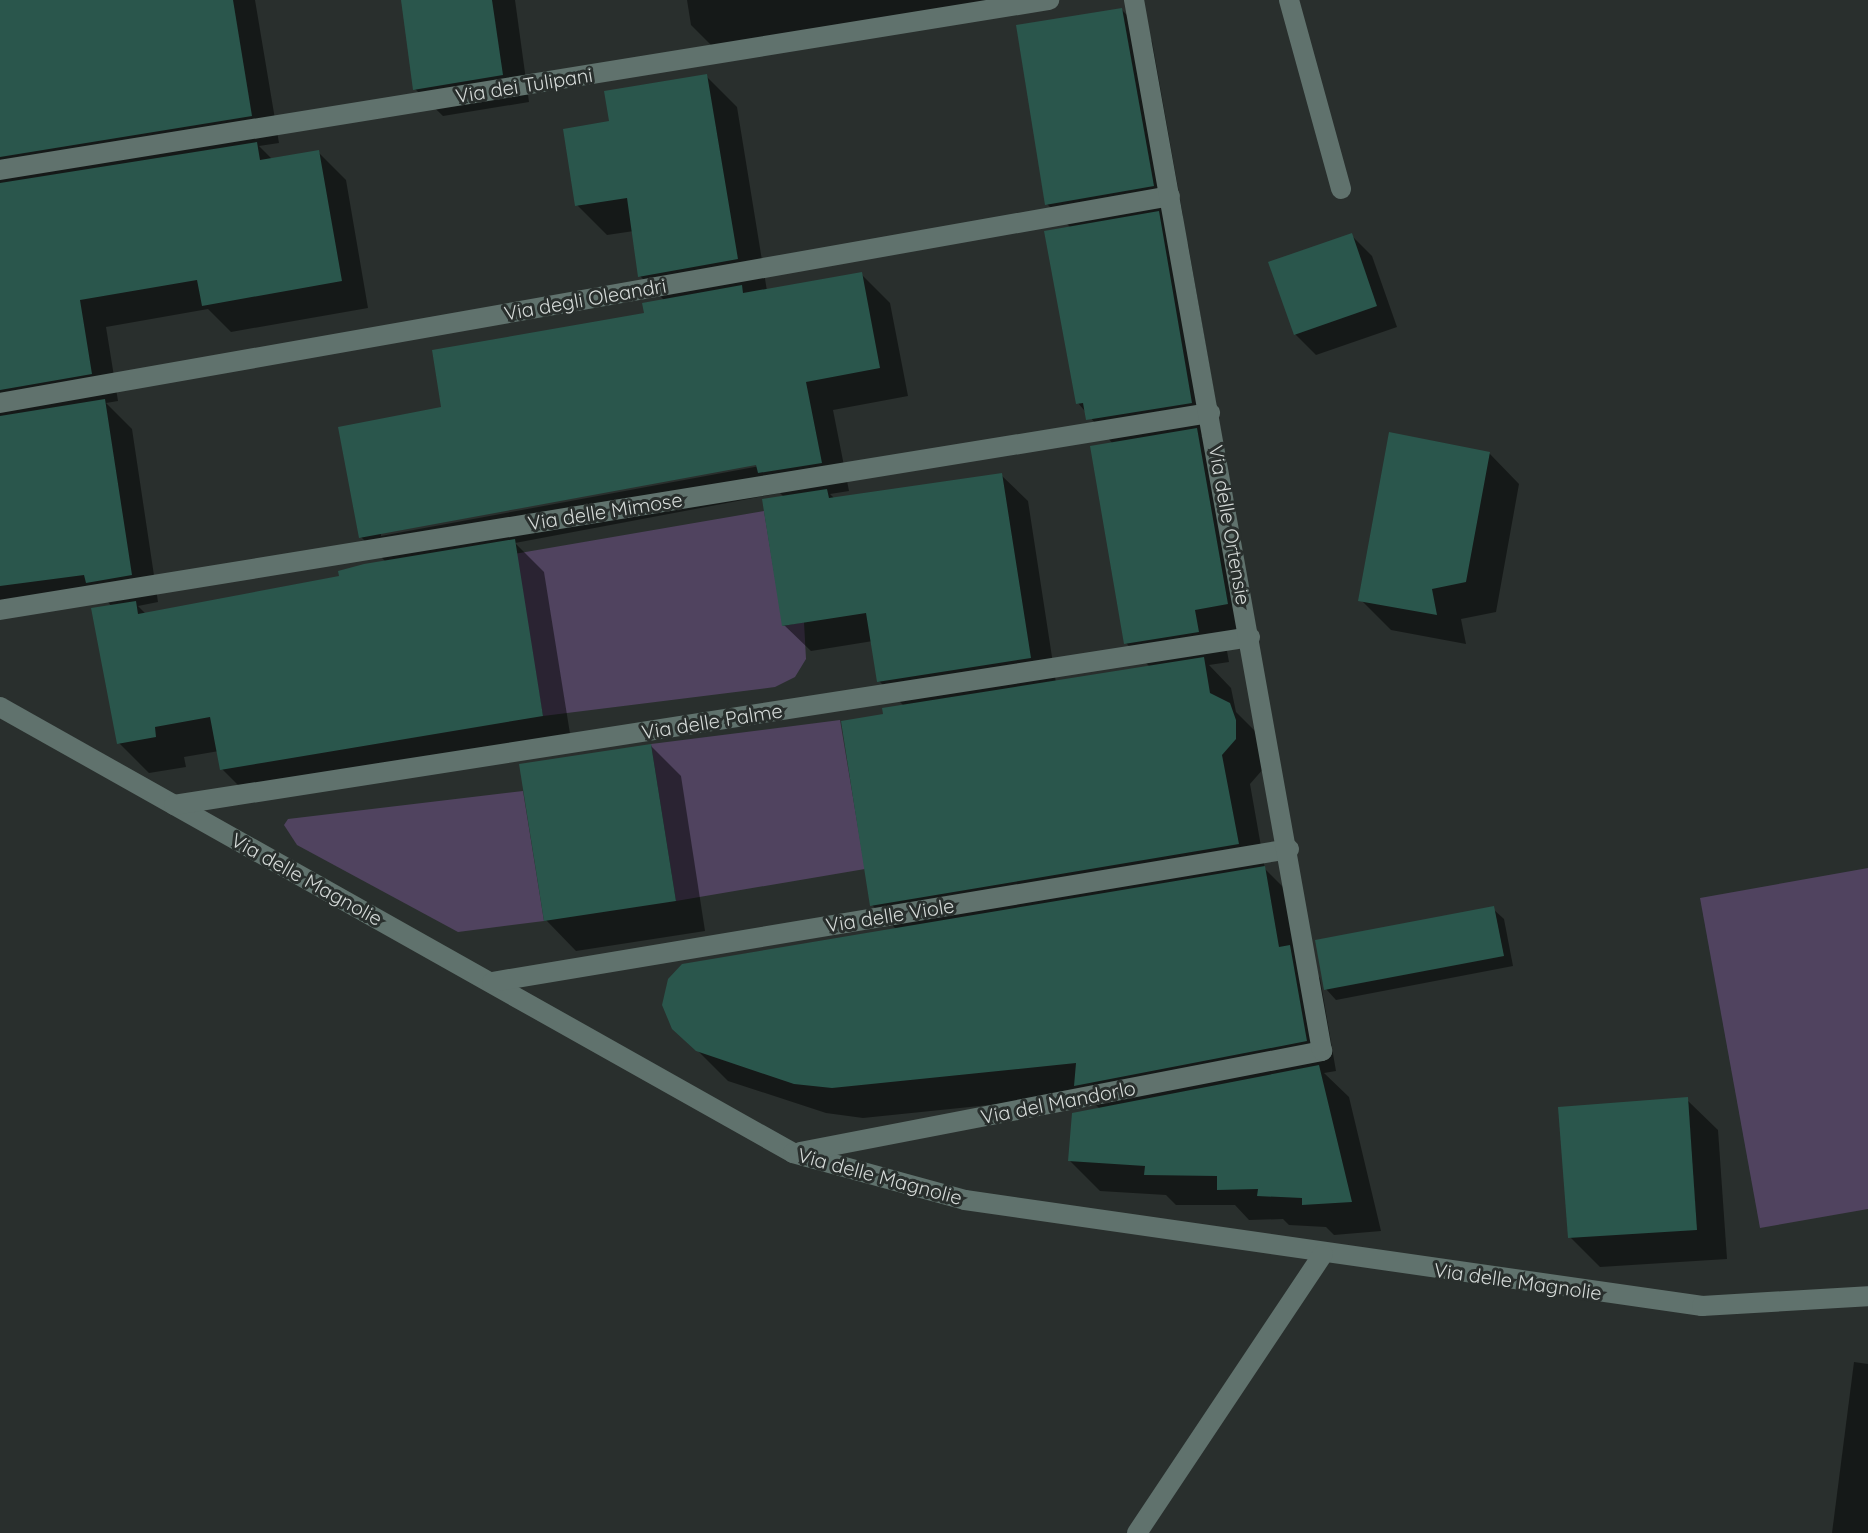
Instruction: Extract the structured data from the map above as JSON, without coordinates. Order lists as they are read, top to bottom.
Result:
{
  "streets": {
    "street": [
      "Via dei Tulipani",
      "Via degli Oleandri",
      "Via delle Mimose",
      "Via delle Ortensie",
      "Via delle Palme",
      "Via delle Magnolie",
      "Via delle Viole",
      "Via del Mandorlo"
    ]
  },
  "crossings": [
    ["Via degli Oleandri", "Via delle Ortensie"],
    ["Via delle Mimose", "Via delle Ortensie"],
    ["Via delle Ortensie", "Via delle Palme"],
    ["Via delle Ortensie", "Via delle Viole"],
    ["Via delle Ortensie", "Via del Mandorlo"],
    ["Via delle Palme", "Via delle Magnolie"],
    ["Via delle Magnolie", "Via delle Viole"],
    ["Via delle Magnolie", "Via del Mandorlo"]
  ]
}
